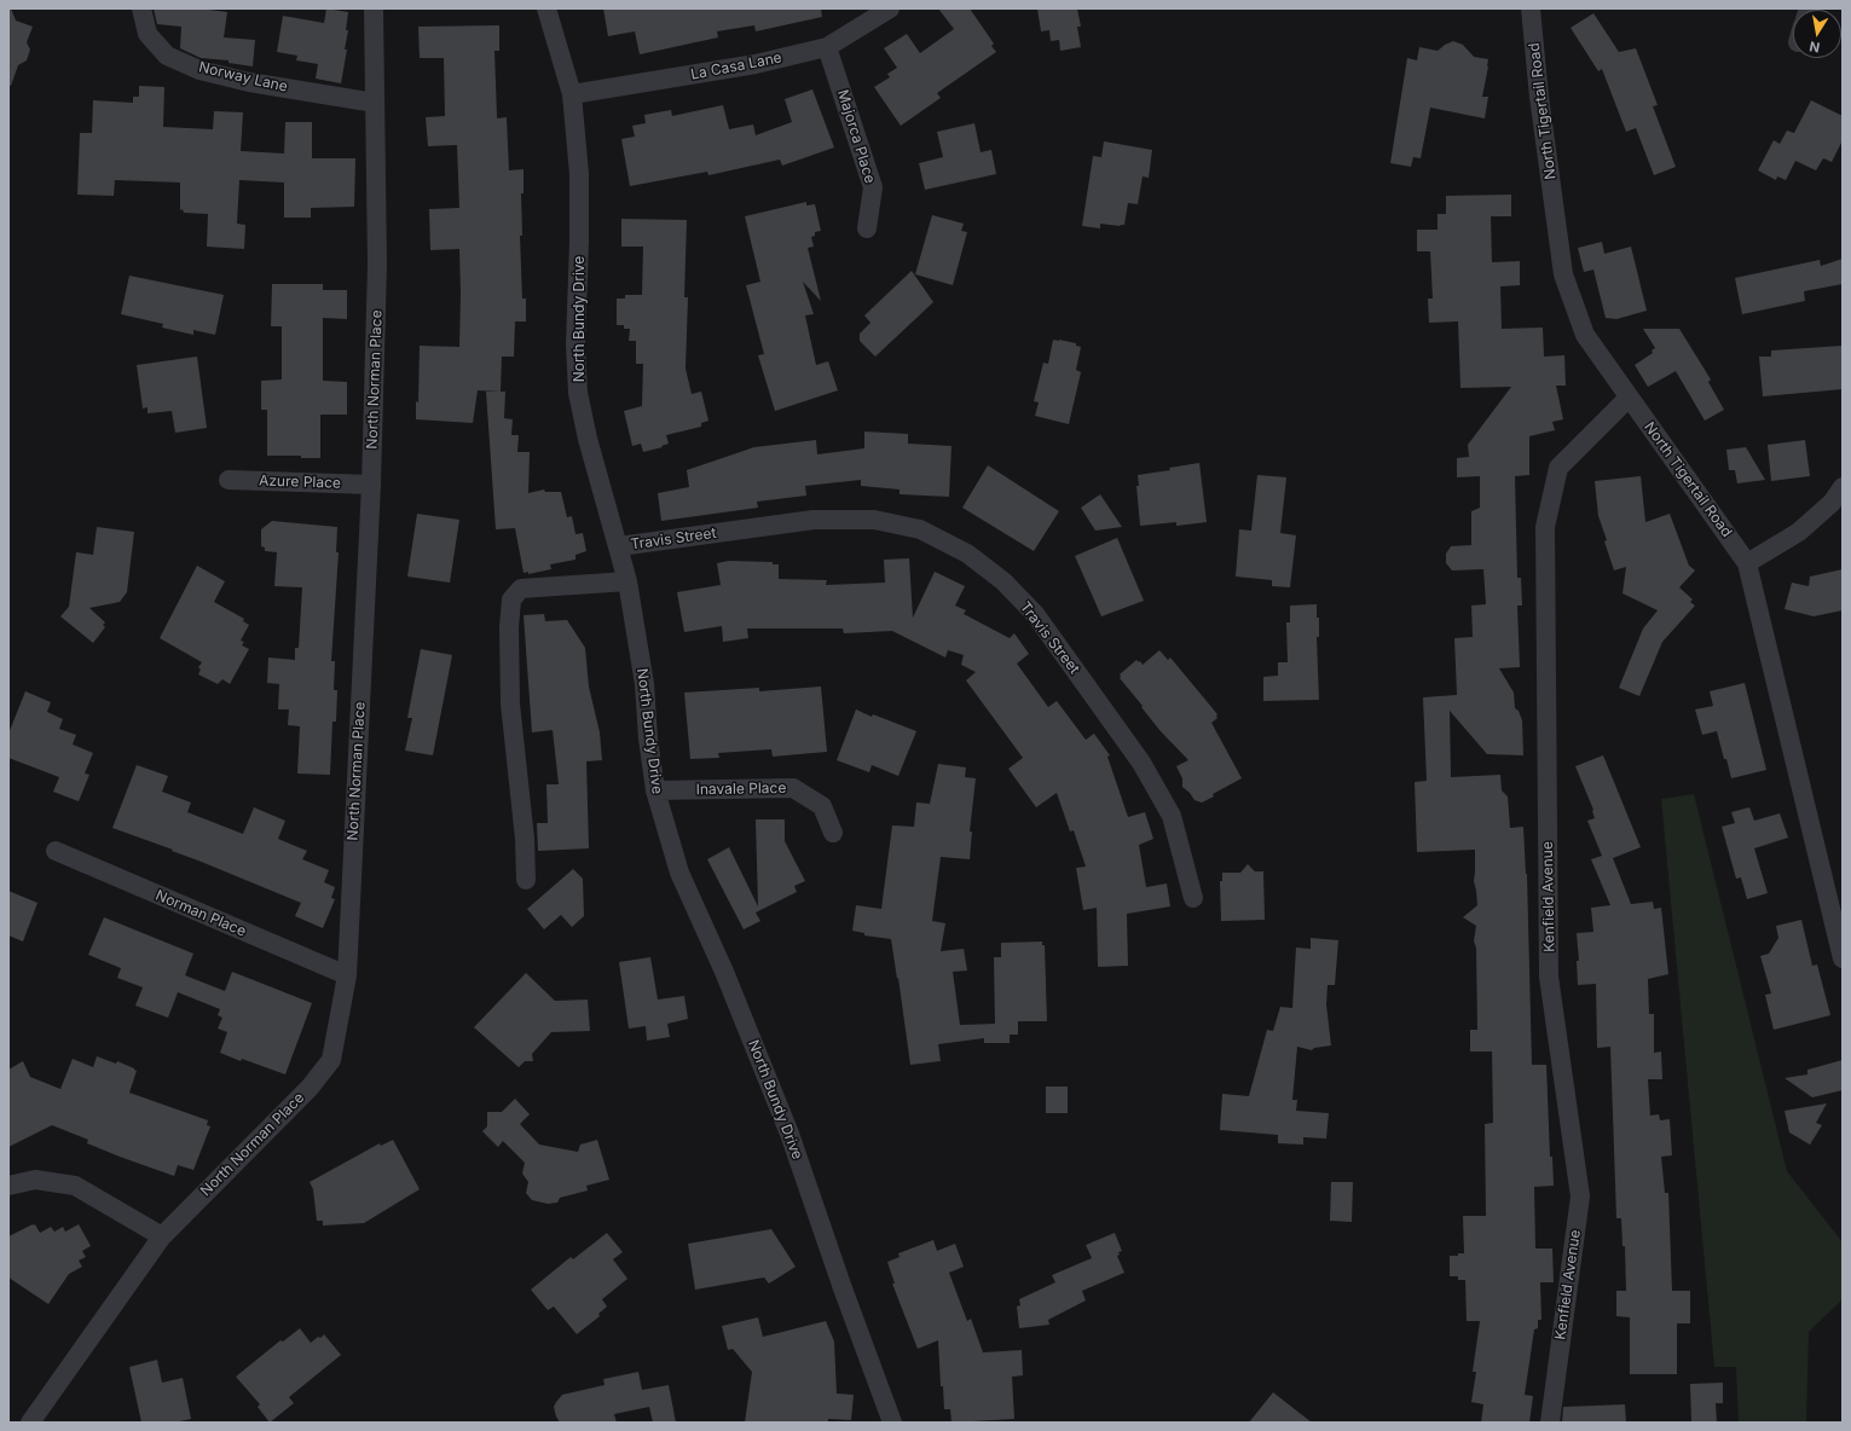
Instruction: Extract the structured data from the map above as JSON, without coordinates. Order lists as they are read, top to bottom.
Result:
{
  "streets": {
    "street": [
      "La Casa Lane",
      "Norway Lane",
      "North Tigertail Road",
      "Majorca Place",
      "North Bundy Drive",
      "North Norman Place",
      "Azure Place",
      "Travis Street",
      "Inavale Place",
      "Kenfield Avenue",
      "Norman Place"
    ]
  },
  "crossings": [
    ["La Casa Lane", "Majorca Place"],
    ["La Casa Lane", "North Bundy Drive"],
    ["Norway Lane", "North Norman Place"],
    ["North Tigertail Road", "Kenfield Avenue"],
    ["North Bundy Drive", "Travis Street"],
    ["North Bundy Drive", "Inavale Place"],
    ["North Norman Place", "Azure Place"],
    ["North Norman Place", "Norman Place"]
  ],
  "north": "bottom"
}
